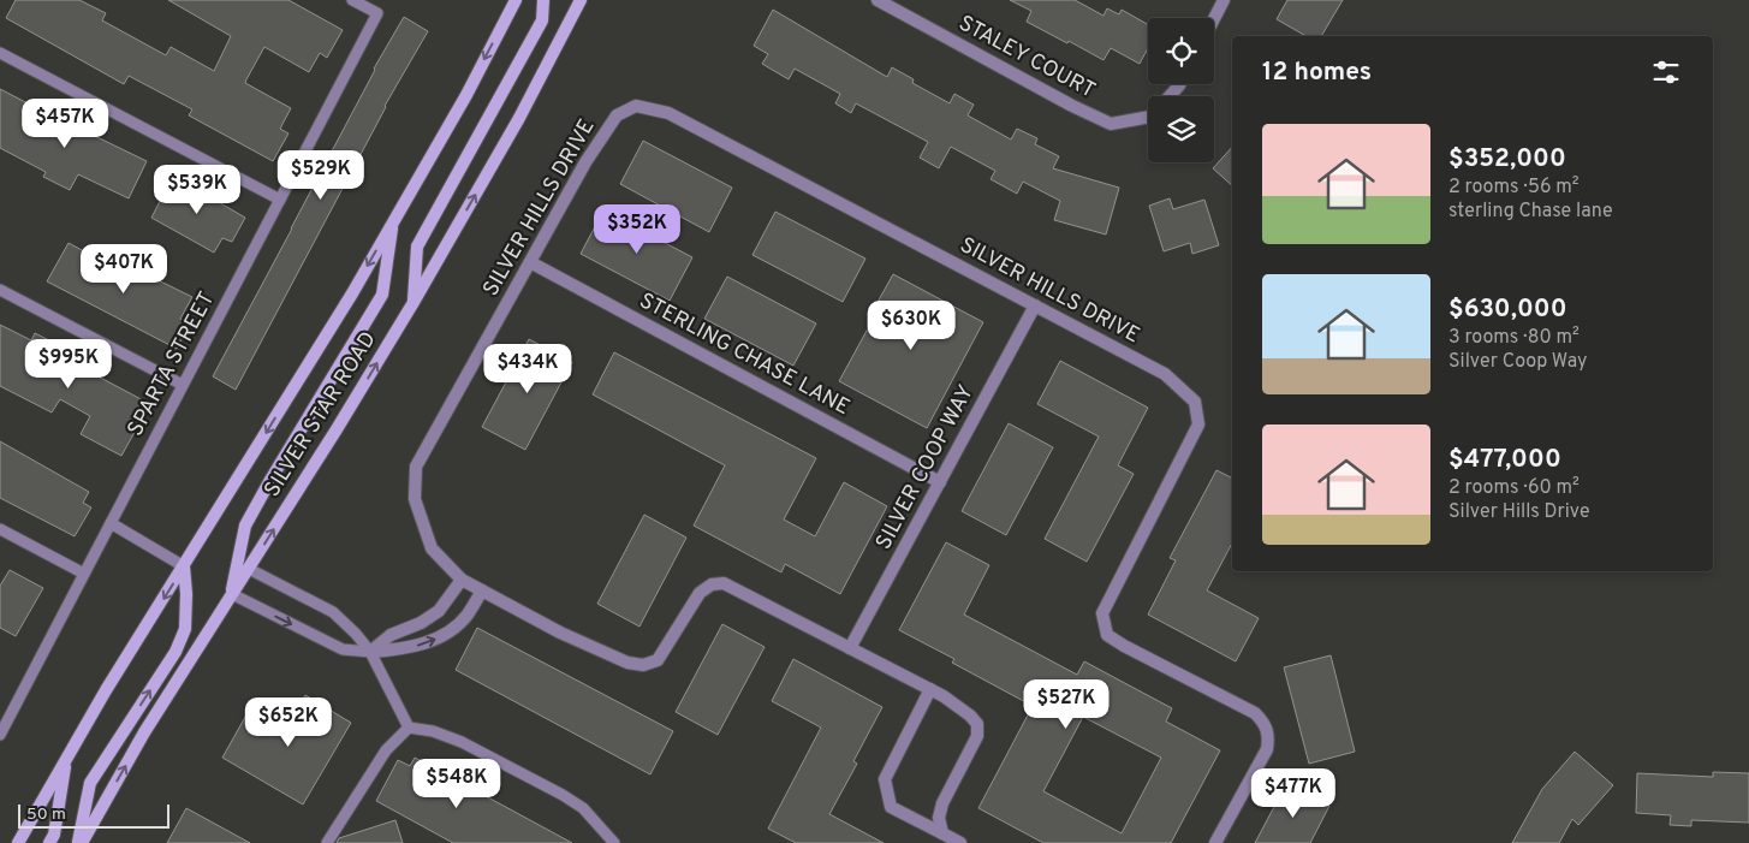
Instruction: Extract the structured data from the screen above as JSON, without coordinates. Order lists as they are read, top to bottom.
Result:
{
  "streets": {
    "main road": ["SILVER STAR ROAD"],
    "street": [
      "STALEY COURT",
      "SILVER HILLS DRIVE",
      "STERLING CHASE LANE",
      "SILVER COOP WAY"
    ],
    "lane": ["SPARTA STREET"]
  },
  "crossings": [
    ["SILVER HILLS DRIVE", "STERLING CHASE LANE"],
    ["SILVER HILLS DRIVE", "SILVER COOP WAY"],
    ["STERLING CHASE LANE", "SILVER COOP WAY"]
  ],
  "scale_bar": "50 m",
  "page": {
    "heading": "12 homes",
    "price": [
      "$457K",
      "$529K",
      "$539K",
      "$352K",
      "$407K",
      "$630K",
      "$995K",
      "$434K",
      "$527K",
      "$652K",
      "$548K",
      "$477K"
    ],
    "list": [
      {
        "name": "$352,000",
        "note": "2 rooms · 56 m² · sterling Chase lane"
      },
      {
        "name": "$630,000",
        "note": "3 rooms · 80 m² · Silver Coop Way"
      },
      {
        "name": "$477,000",
        "note": "2 rooms · 60 m² · Silver Hills Drive"
      }
    ],
    "scale": "50 m"
  }
}
